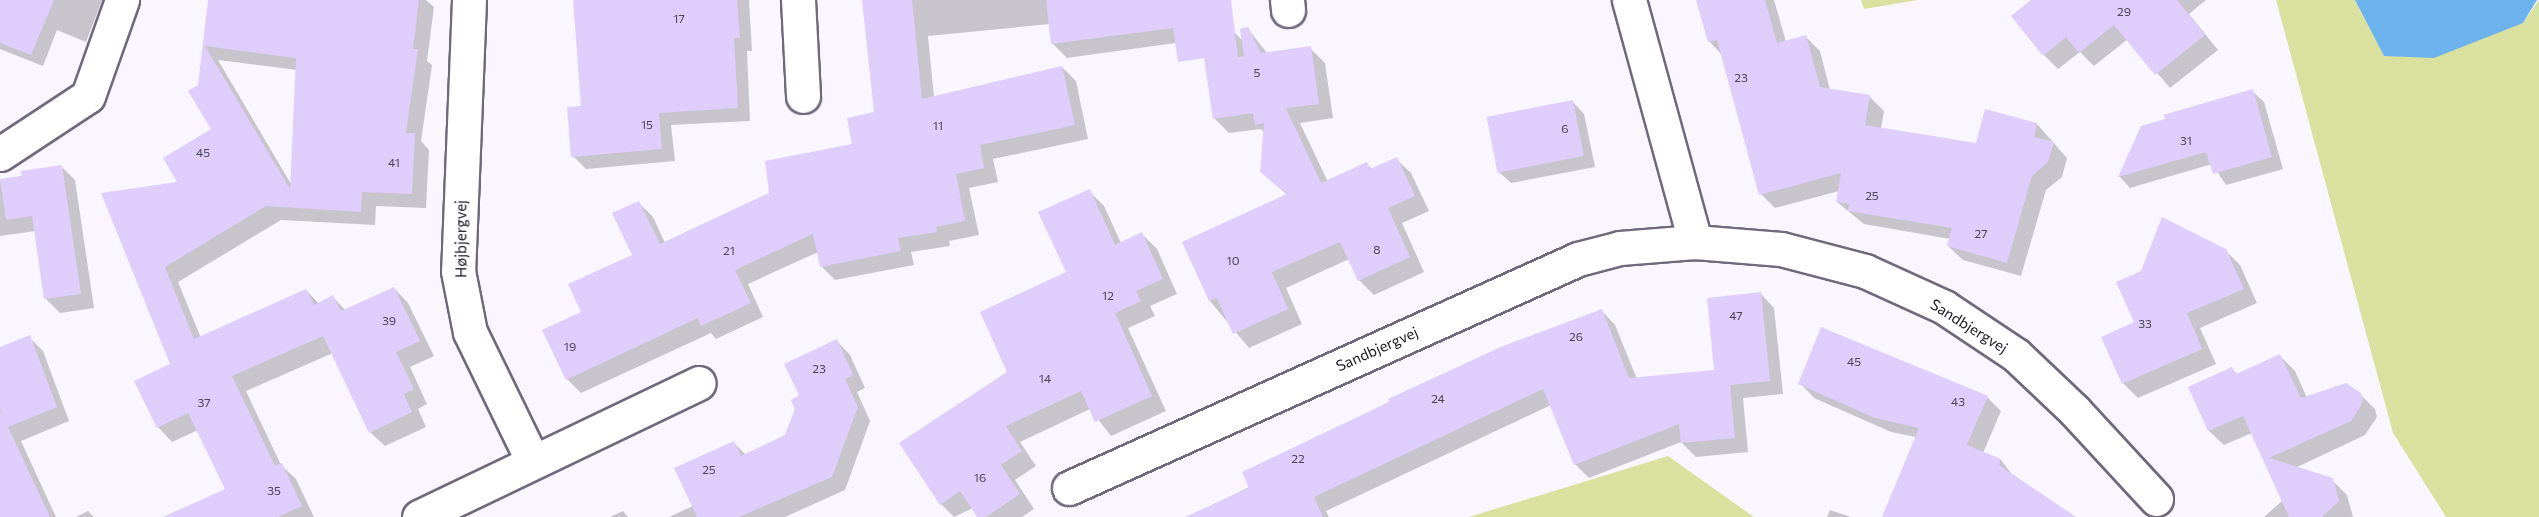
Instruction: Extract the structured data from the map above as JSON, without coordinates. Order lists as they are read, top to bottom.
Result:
{
  "streets": {
    "street": ["Højbjergvej", "Sandbjergvej"]
  },
  "house_numbers": [
    "29",
    "17",
    "5",
    "23",
    "15",
    "11",
    "6",
    "31",
    "45",
    "41",
    "25",
    "27",
    "8",
    "21",
    "10",
    "12",
    "47",
    "39",
    "33",
    "26",
    "19",
    "45",
    "23",
    "14",
    "24",
    "43",
    "37",
    "22",
    "25",
    "16",
    "35"
  ]
}
